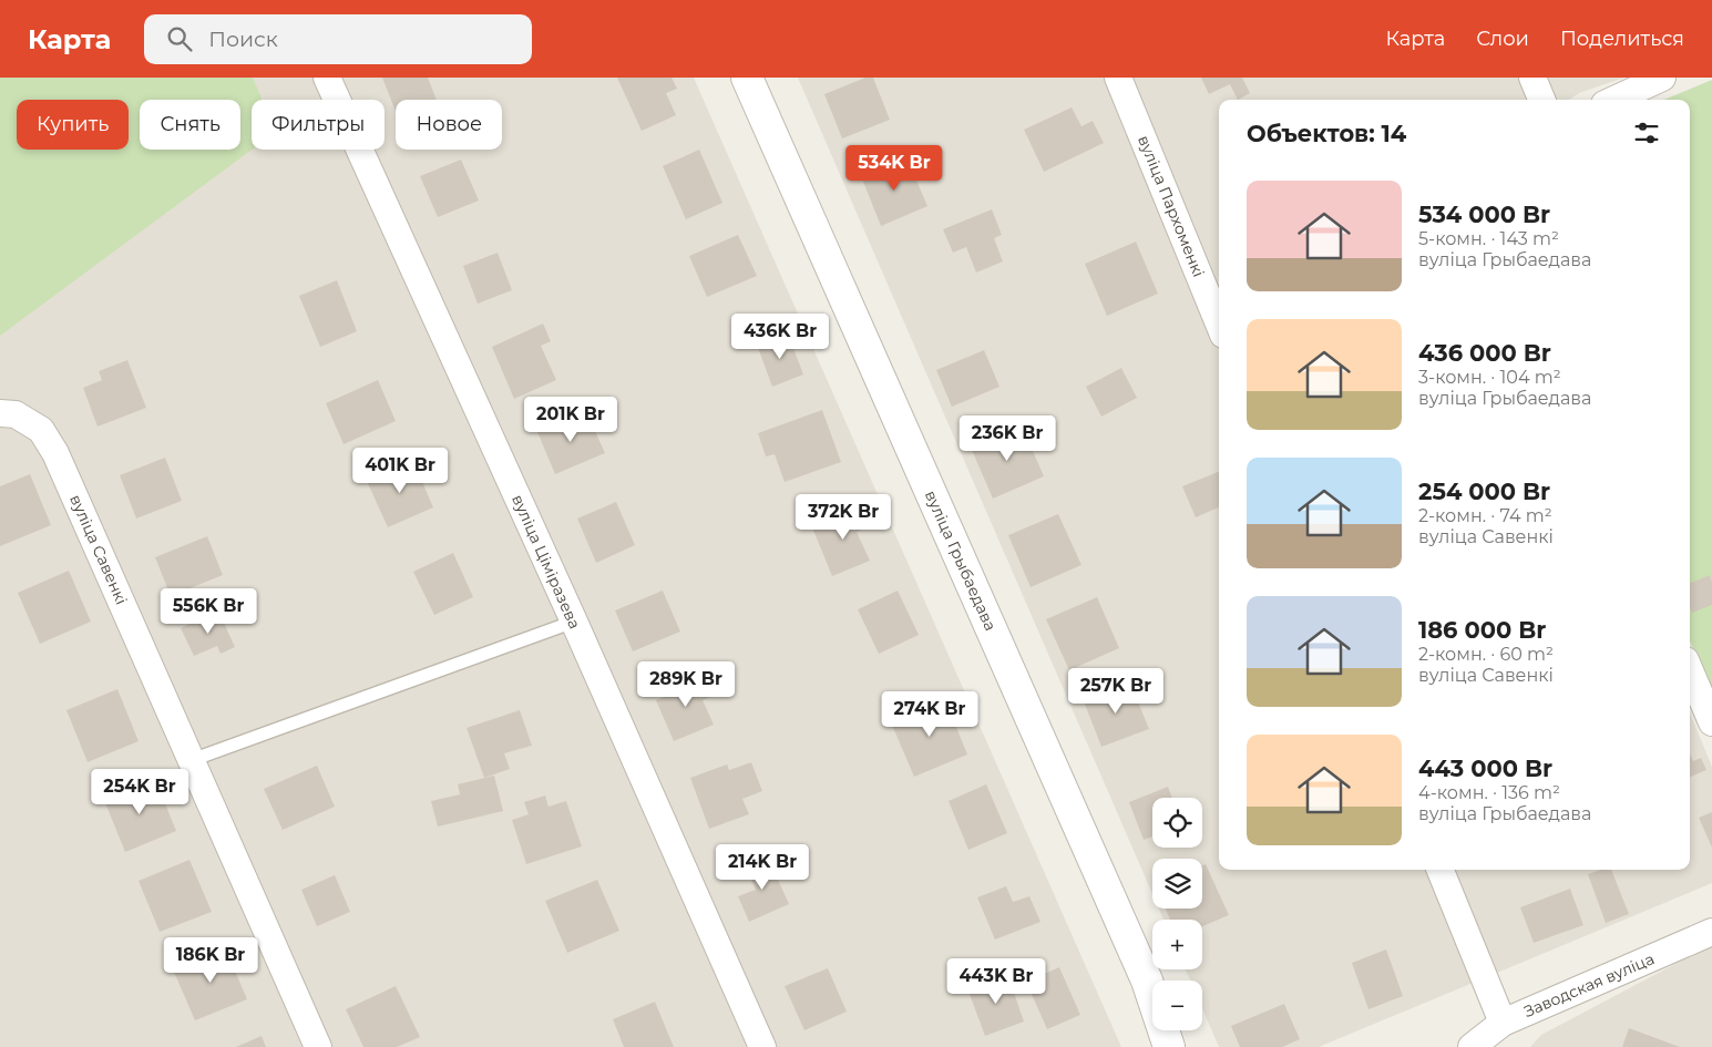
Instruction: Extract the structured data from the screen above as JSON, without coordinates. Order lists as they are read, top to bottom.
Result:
{
  "streets": {
    "street": [
      "вуліца Пархоменкі",
      "вуліца Савенкі",
      "вуліца Грыбаедава",
      "вуліца Ціміразева",
      "Заводская вуліца"
    ]
  },
  "page": {
    "header": "Карта",
    "search": "Поиск",
    "nav": ["Карта", "Слои", "Поделиться"],
    "chip": [
      "Купить",
      "Снять",
      "Фильтры",
      "Новое"
    ],
    "heading": "Объектов: 14",
    "price": [
      "534K Br",
      "436K Br",
      "201K Br",
      "236K Br",
      "401K Br",
      "372K Br",
      "556K Br",
      "289K Br",
      "257K Br",
      "274K Br",
      "254K Br",
      "214K Br",
      "186K Br",
      "443K Br"
    ],
    "list": [
      {
        "name": "534 000 Br",
        "note": "5-комн. · 143 m² · вуліца Грыбаедава"
      },
      {
        "name": "436 000 Br",
        "note": "3-комн. · 104 m² · вуліца Грыбаедава"
      },
      {
        "name": "254 000 Br",
        "note": "2-комн. · 74 m² · вуліца Савенкі"
      },
      {
        "name": "186 000 Br",
        "note": "2-комн. · 60 m² · вуліца Савенкі"
      },
      {
        "name": "443 000 Br",
        "note": "4-комн. · 136 m² · вуліца Грыбаедава"
      }
    ],
    "map_buttons": ["+", "−"]
  }
}
